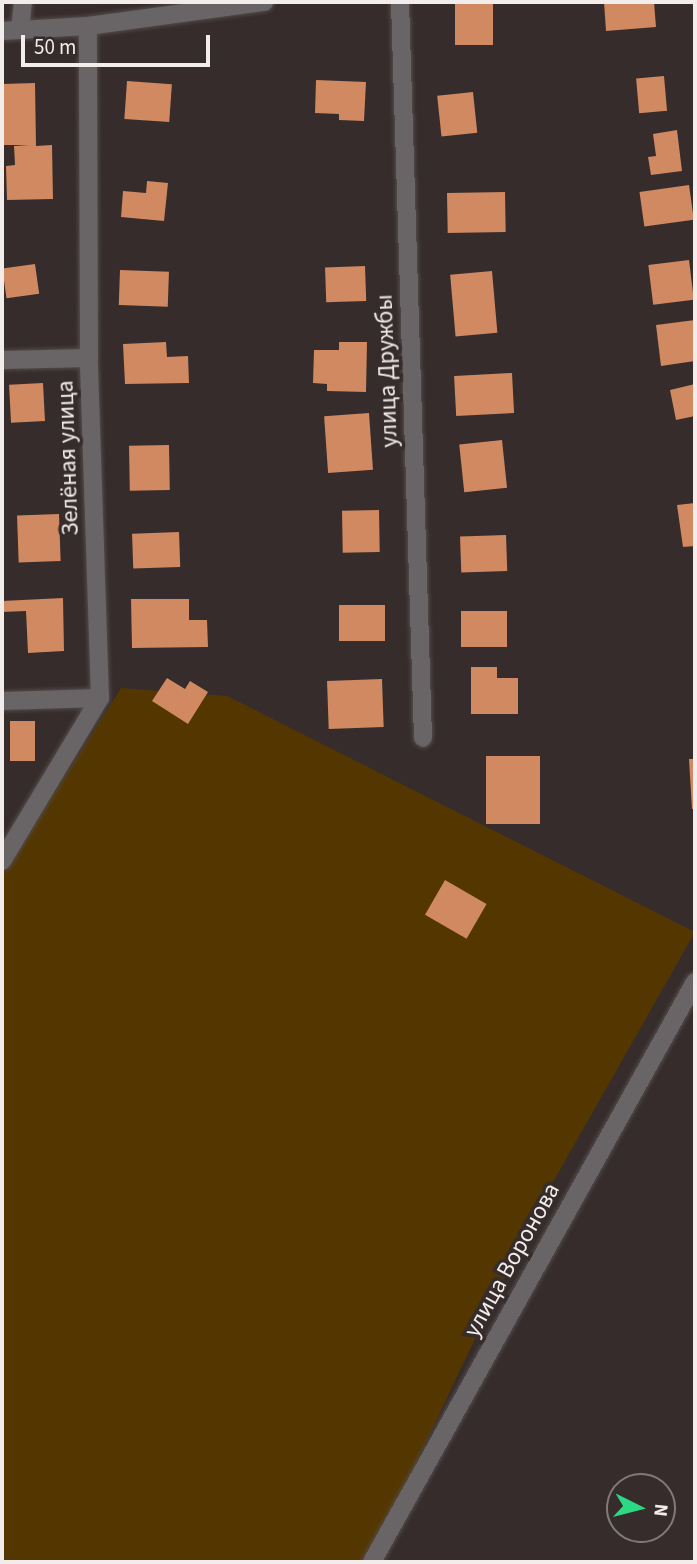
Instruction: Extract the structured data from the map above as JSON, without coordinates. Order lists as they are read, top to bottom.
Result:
{
  "streets": {
    "street": ["улица Дружбы", "Зелёная улица", "улица Воронова"]
  },
  "scale_bar": "50 m",
  "north": "right"
}
